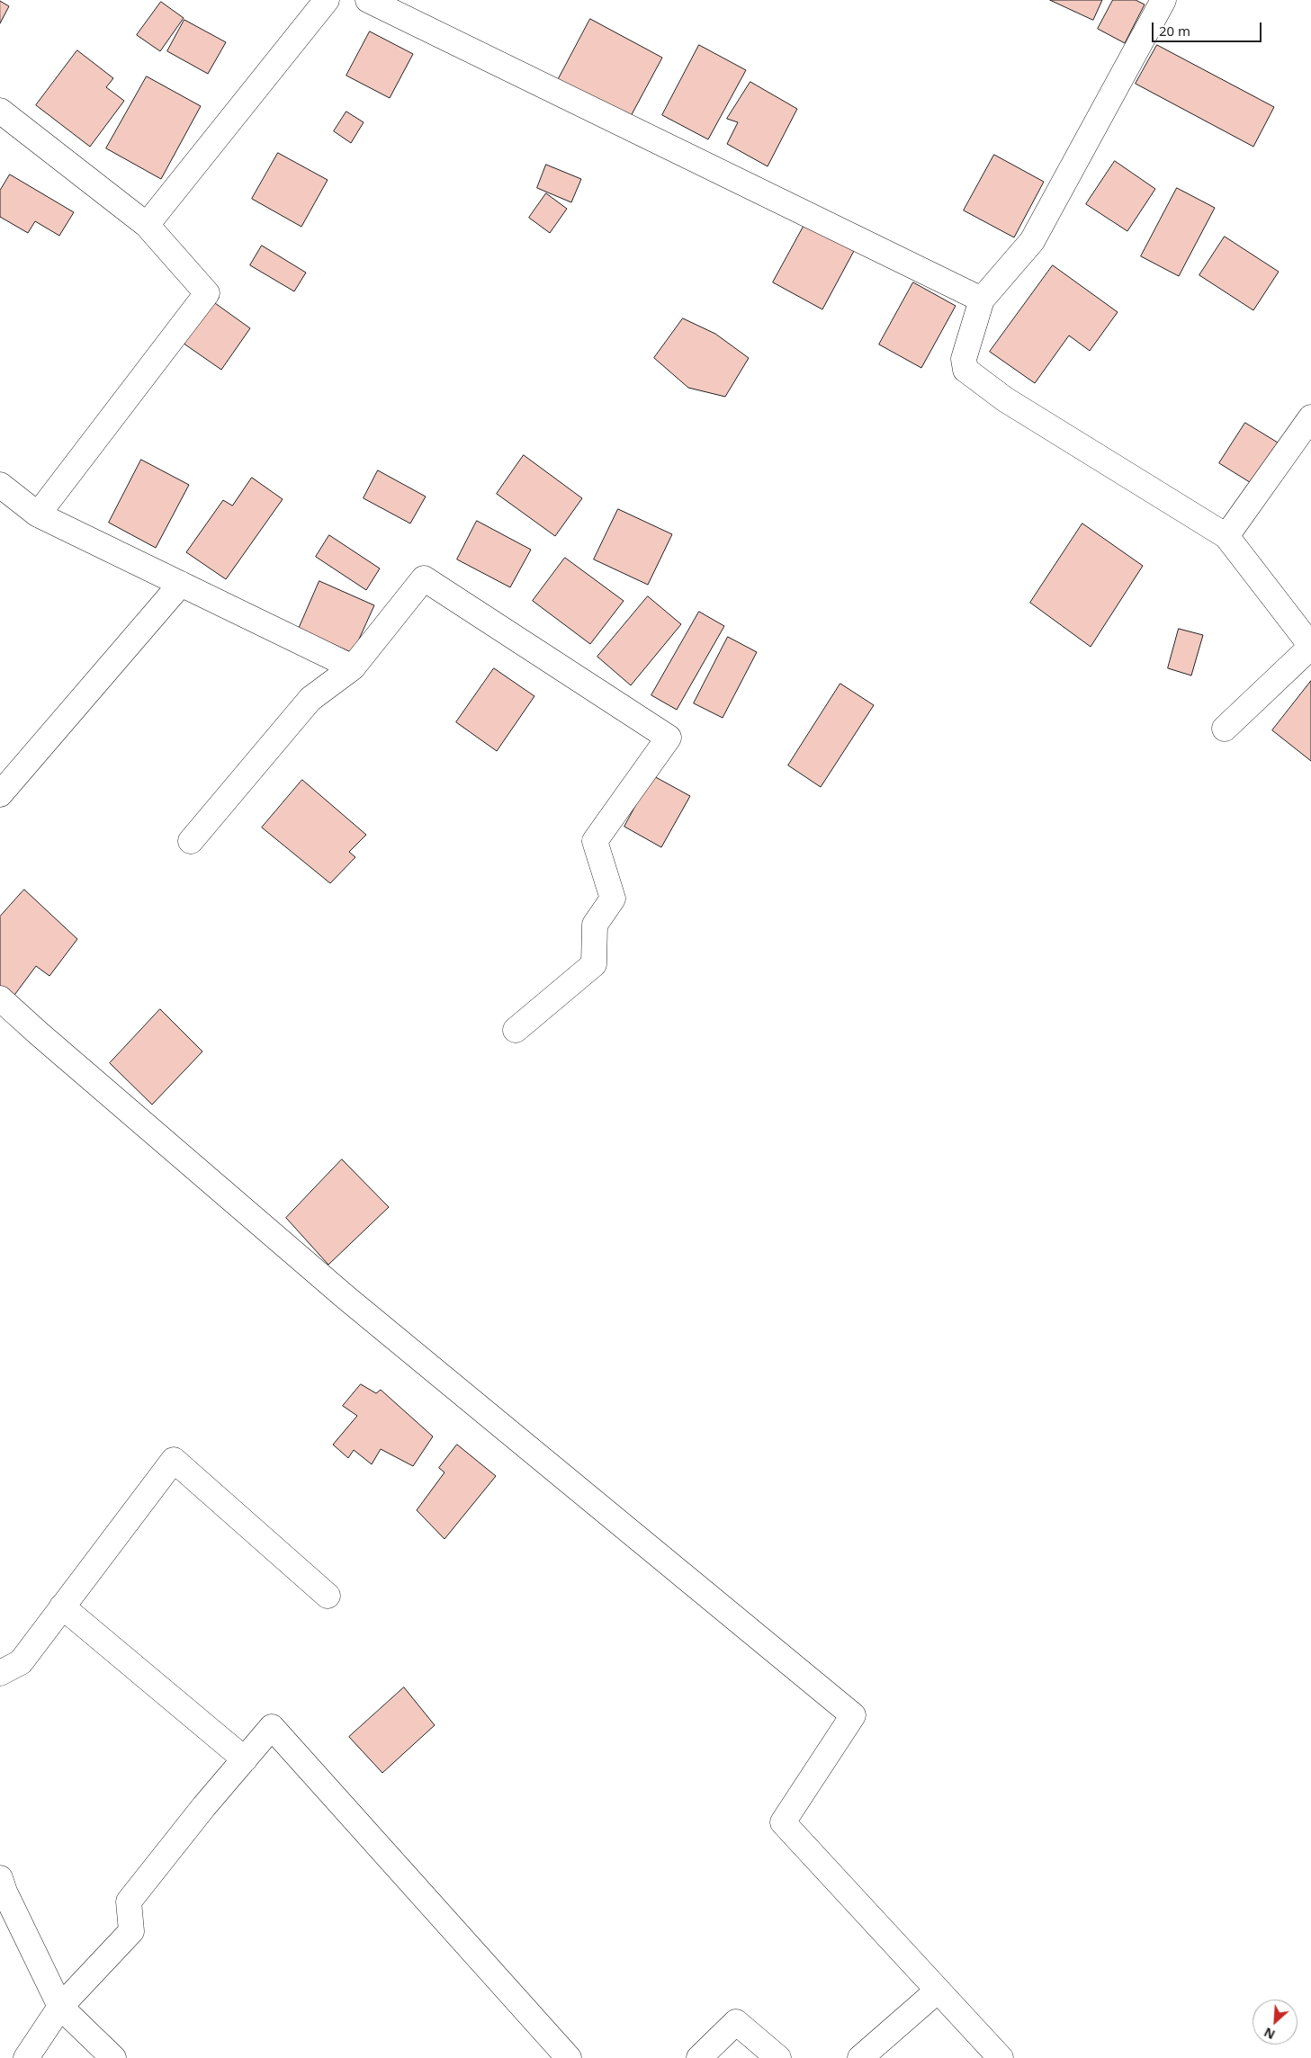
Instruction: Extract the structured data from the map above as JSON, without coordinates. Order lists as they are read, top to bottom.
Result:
{
  "scale_bar": "20 m",
  "north": "bottom left"
}
